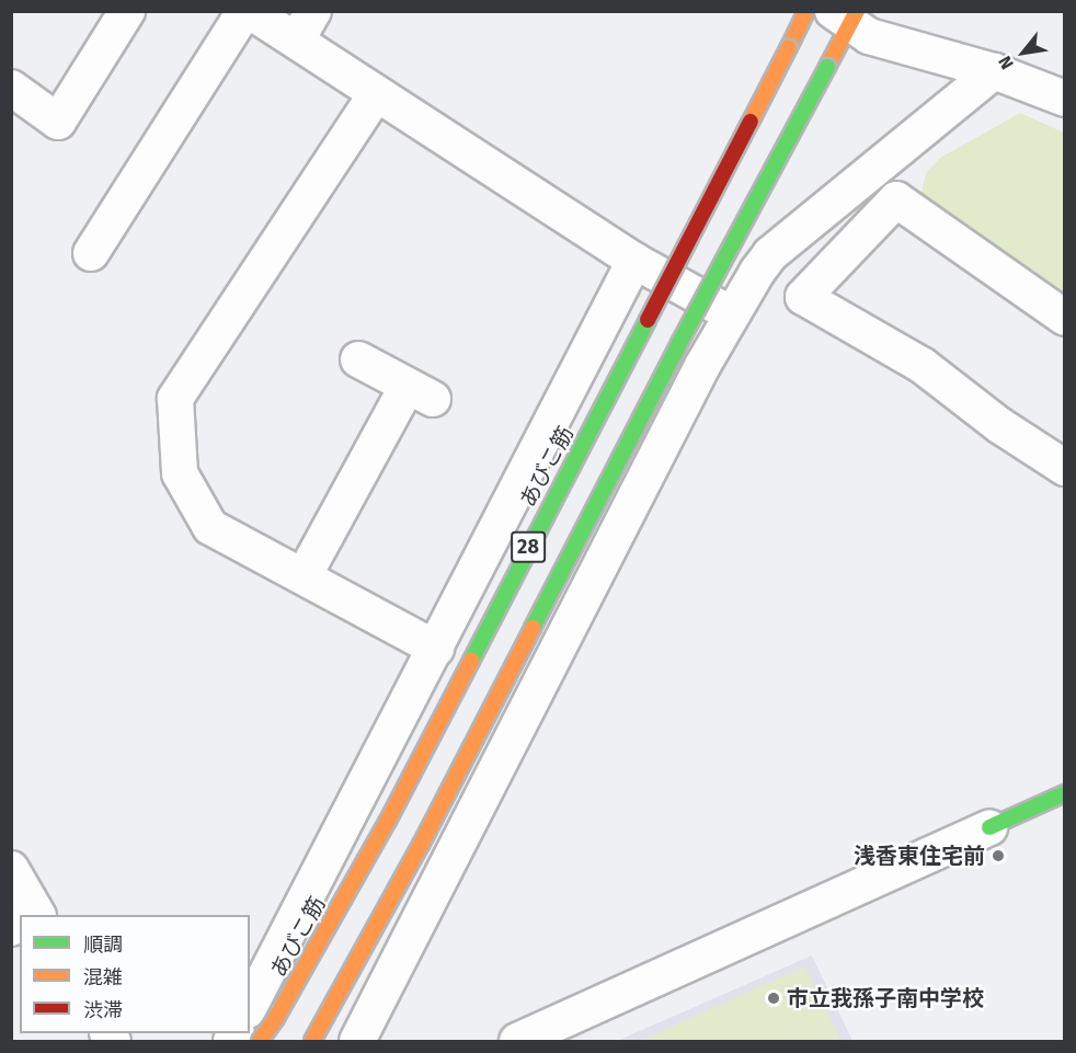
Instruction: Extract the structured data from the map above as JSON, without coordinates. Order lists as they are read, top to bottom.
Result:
{
  "streets": {
    "main road": ["あびこ筋", "28"]
  },
  "places": ["浅香東住宅前", "市立我孫子南中学校"],
  "legend": ["順調", "混雑", "渋滞"],
  "north": "bottom left"
}
